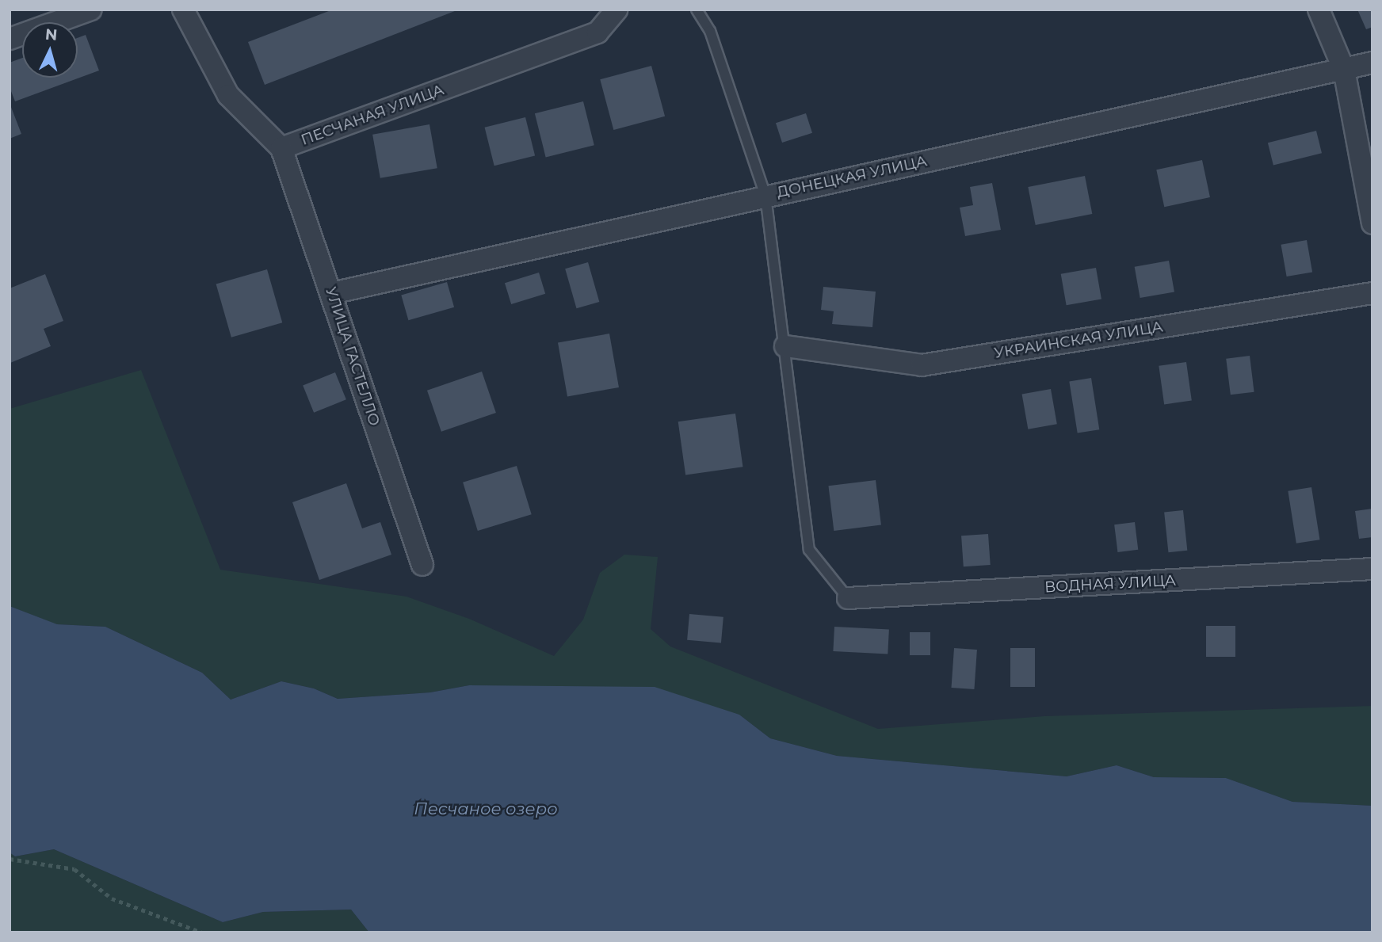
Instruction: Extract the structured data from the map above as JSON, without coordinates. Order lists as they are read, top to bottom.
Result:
{
  "streets": {
    "street": [
      "ПЕСЧАНАЯ УЛИЦА",
      "ДОНЕЦКАЯ УЛИЦА",
      "УКРАИНСКАЯ УЛИЦА",
      "УЛИЦА ГАСТЕЛЛО",
      "ВОДНАЯ УЛИЦА"
    ]
  },
  "crossings": [
    ["ПЕСЧАНАЯ УЛИЦА", "УЛИЦА ГАСТЕЛЛО"],
    ["ДОНЕЦКАЯ УЛИЦА", "УЛИЦА ГАСТЕЛЛО"]
  ],
  "water": ["Песчаное озеро"],
  "north": "top"
}
